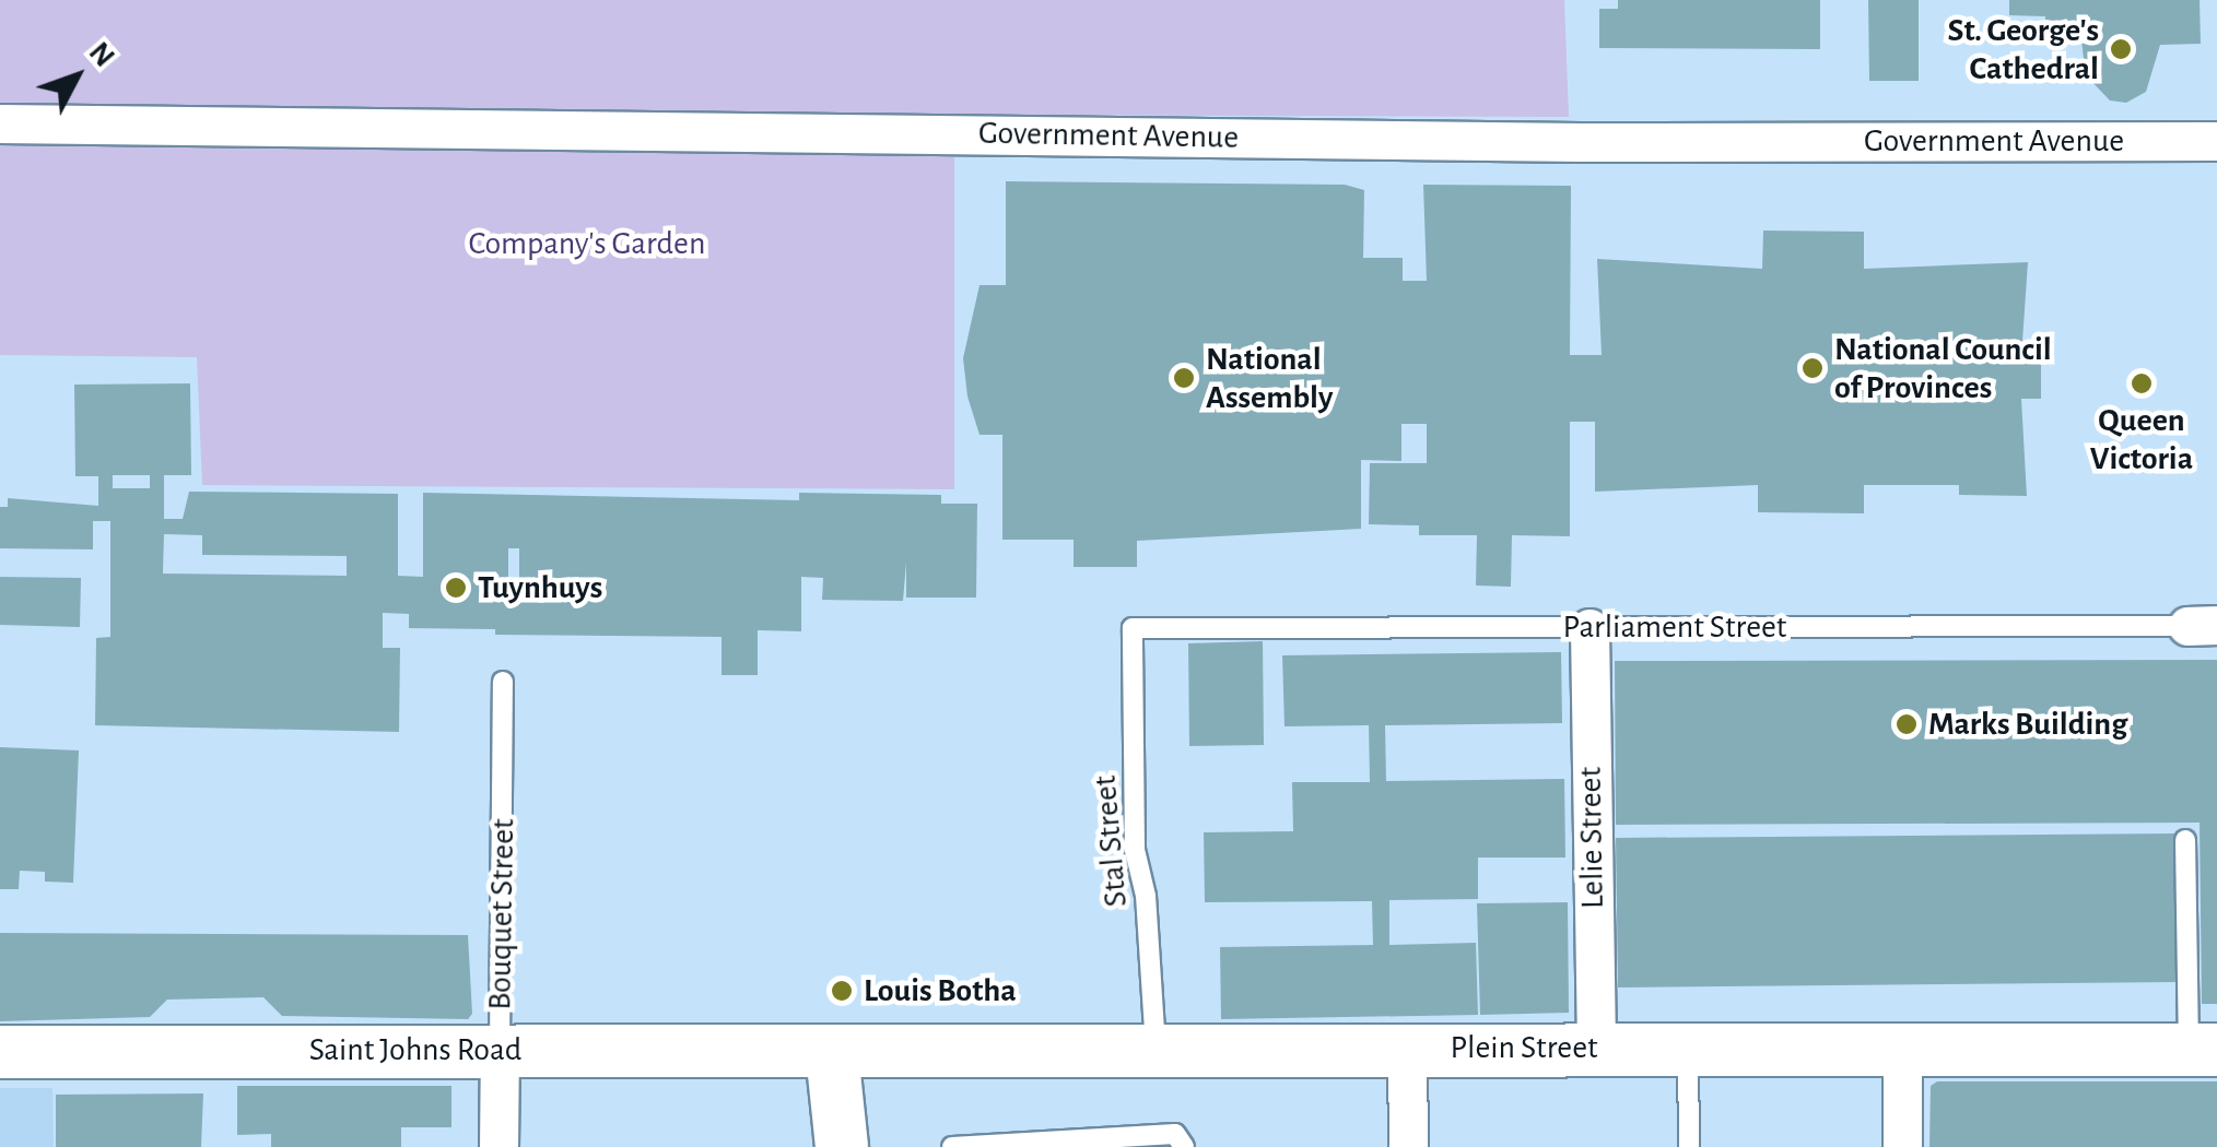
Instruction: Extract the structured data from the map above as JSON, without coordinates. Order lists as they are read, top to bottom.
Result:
{
  "streets": {
    "street": [
      "Government Avenue",
      "Lelie Street",
      "Bouquet Street",
      "Plein Street",
      "Saint Johns Road"
    ],
    "lane": ["Parliament Street", "Stal Street"]
  },
  "crossings": [
    ["Parliament Street", "Lelie Street"],
    ["Parliament Street", "Stal Street"],
    ["Lelie Street", "Plein Street"],
    ["Stal Street", "Plein Street"],
    ["Bouquet Street", "Saint Johns Road"],
    ["Plein Street", "Saint Johns Road"]
  ],
  "parks": ["Company's Garden"],
  "places": [
    "St. George's Cathedral",
    "National Council of Provinces",
    "National Assembly",
    "Queen Victoria",
    "Tuynhuys",
    "Marks Building",
    "Louis Botha"
  ],
  "north": "top right"
}
